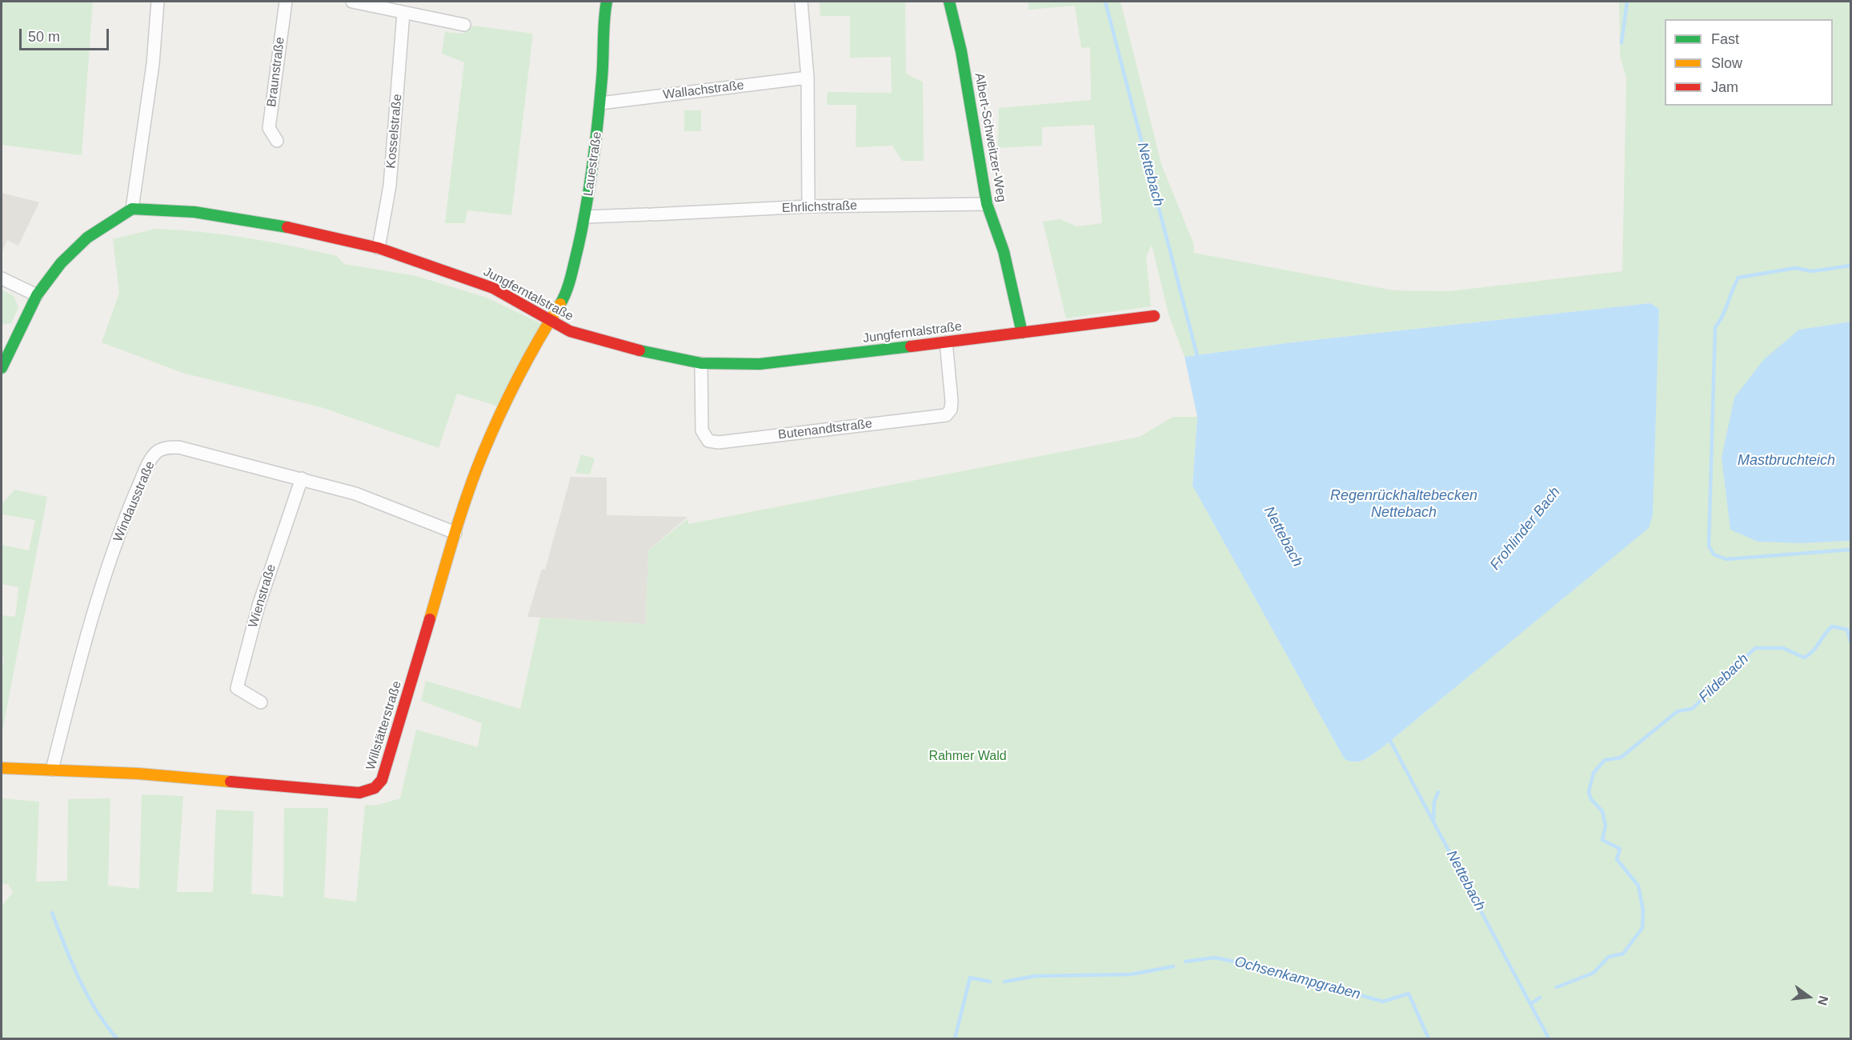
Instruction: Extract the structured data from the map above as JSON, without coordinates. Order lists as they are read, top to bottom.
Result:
{
  "streets": {
    "street": [
      "Braunstraße",
      "Wallachstraße",
      "Kosselstraße",
      "Albert-Schweitzer-Weg",
      "Lauestraße",
      "Ehrlichstraße",
      "Jungferntalstraße",
      "Butenandtstraße",
      "Windausstraße",
      "Wienstraße",
      "Willstätterstraße"
    ]
  },
  "crossings": [
    ["Wallachstraße", "Lauestraße"],
    ["Kosselstraße", "Jungferntalstraße"],
    ["Albert-Schweitzer-Weg", "Ehrlichstraße"],
    ["Albert-Schweitzer-Weg", "Jungferntalstraße"],
    ["Lauestraße", "Ehrlichstraße"],
    ["Lauestraße", "Jungferntalstraße"],
    ["Lauestraße", "Willstätterstraße"],
    ["Jungferntalstraße", "Butenandtstraße"],
    ["Jungferntalstraße", "Willstätterstraße"],
    ["Windausstraße", "Wienstraße"],
    ["Windausstraße", "Willstätterstraße"]
  ],
  "water": [
    "Nettebach",
    "Mastbruchteich",
    "Regenrückhaltebecken Nettebach",
    "Frohlinder Bach",
    "Fildebach",
    "Ochsenkampgraben"
  ],
  "parks": ["Rahmer Wald"],
  "legend": ["Fast", "Slow", "Jam"],
  "scale_bar": "50 m",
  "north": "right"
}
